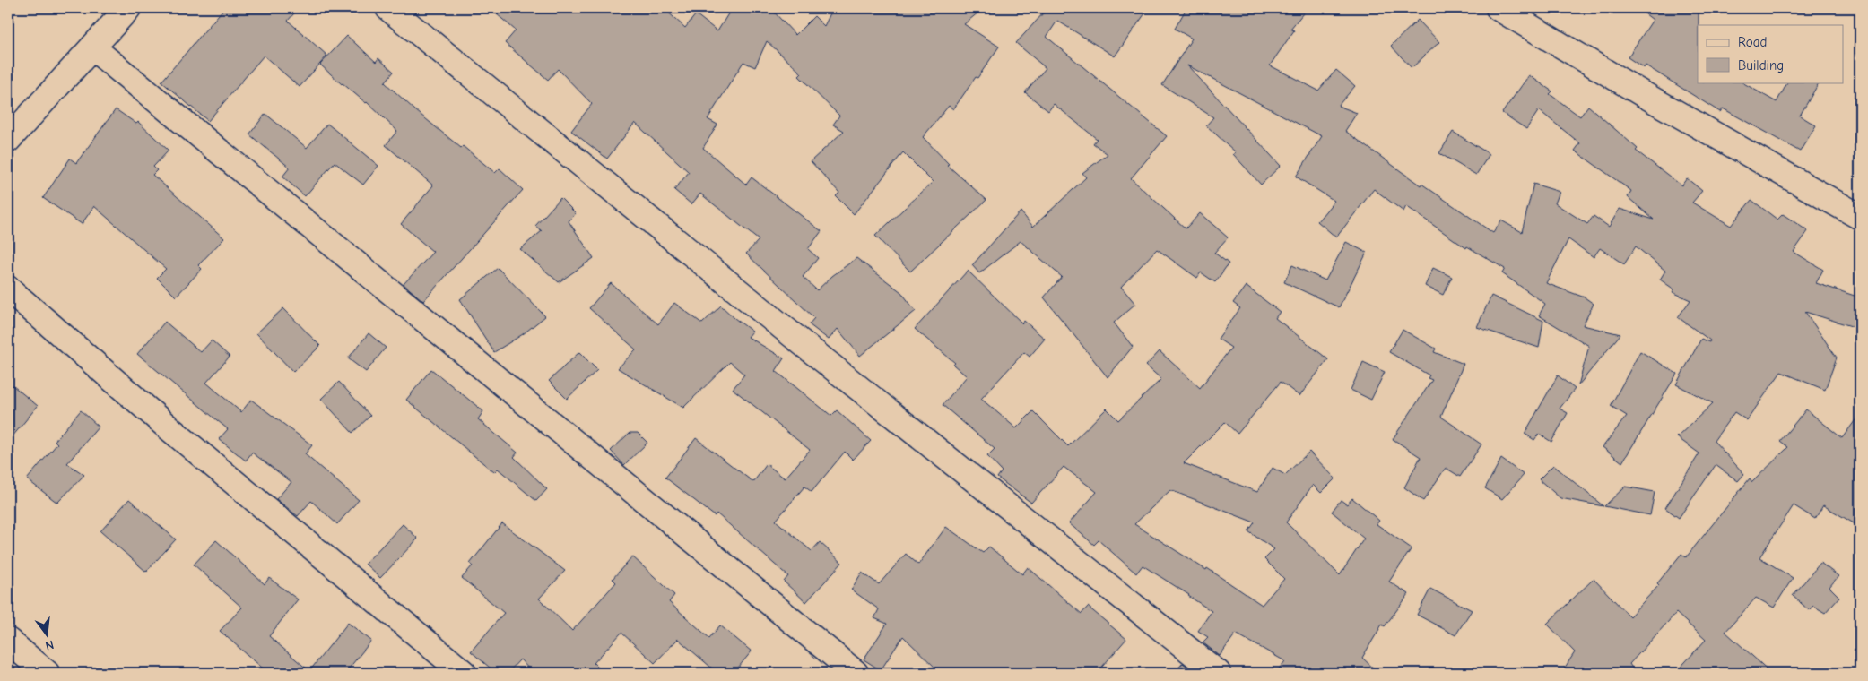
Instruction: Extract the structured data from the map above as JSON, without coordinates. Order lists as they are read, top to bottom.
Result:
{
  "legend": ["Road", "Building"],
  "north": "bottom"
}
